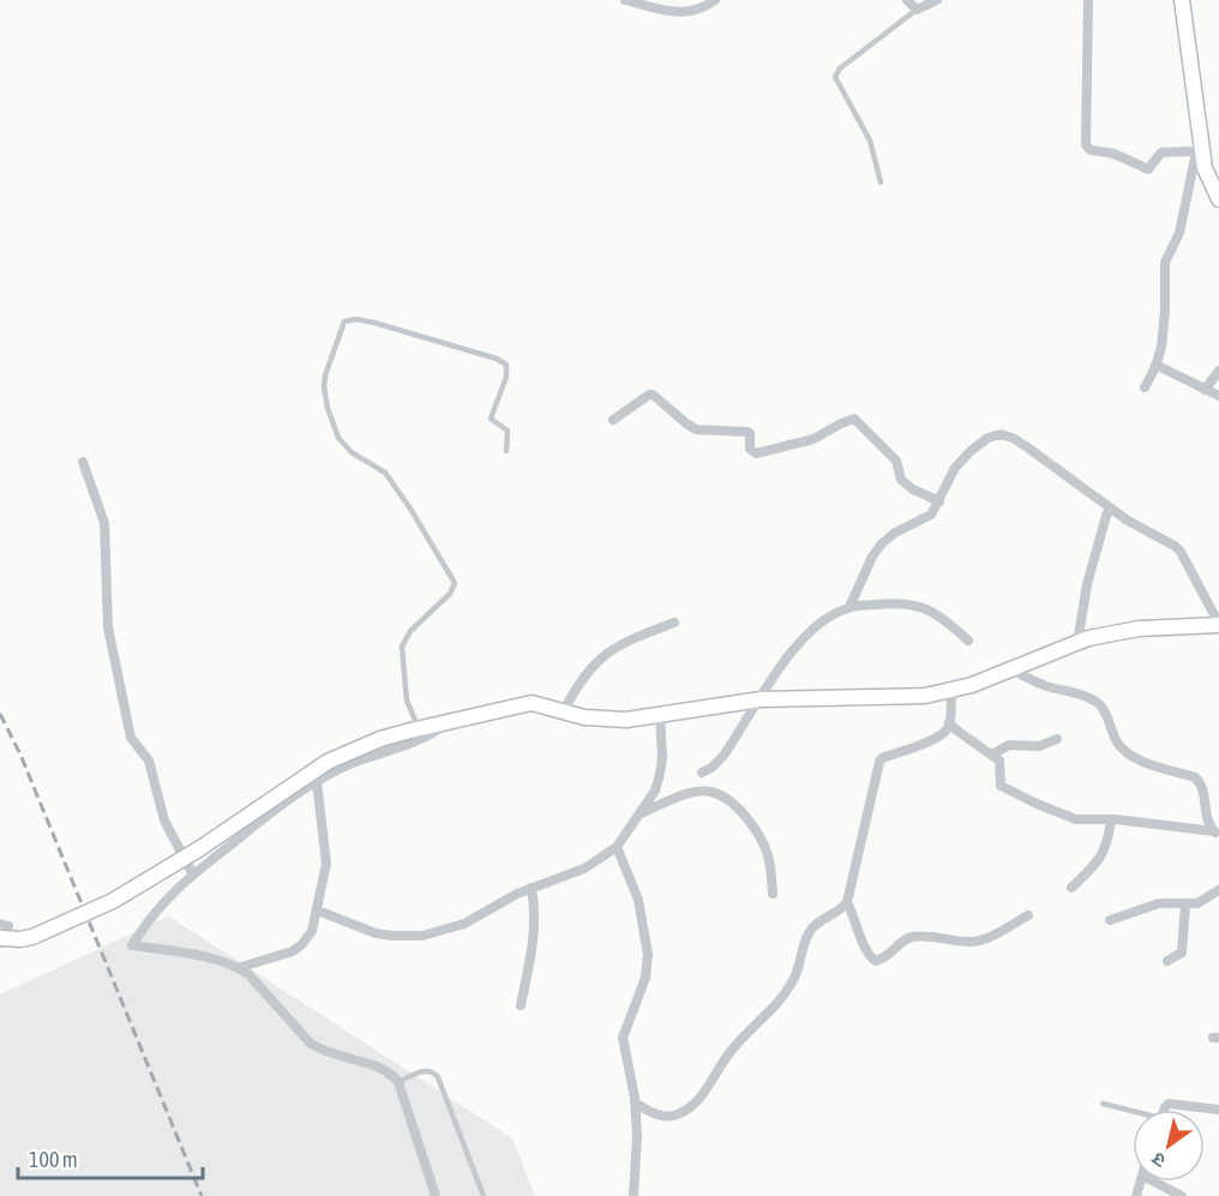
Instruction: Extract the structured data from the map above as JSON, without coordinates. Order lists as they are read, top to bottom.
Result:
{
  "scale_bar": "100 m",
  "north": "bottom left"
}
